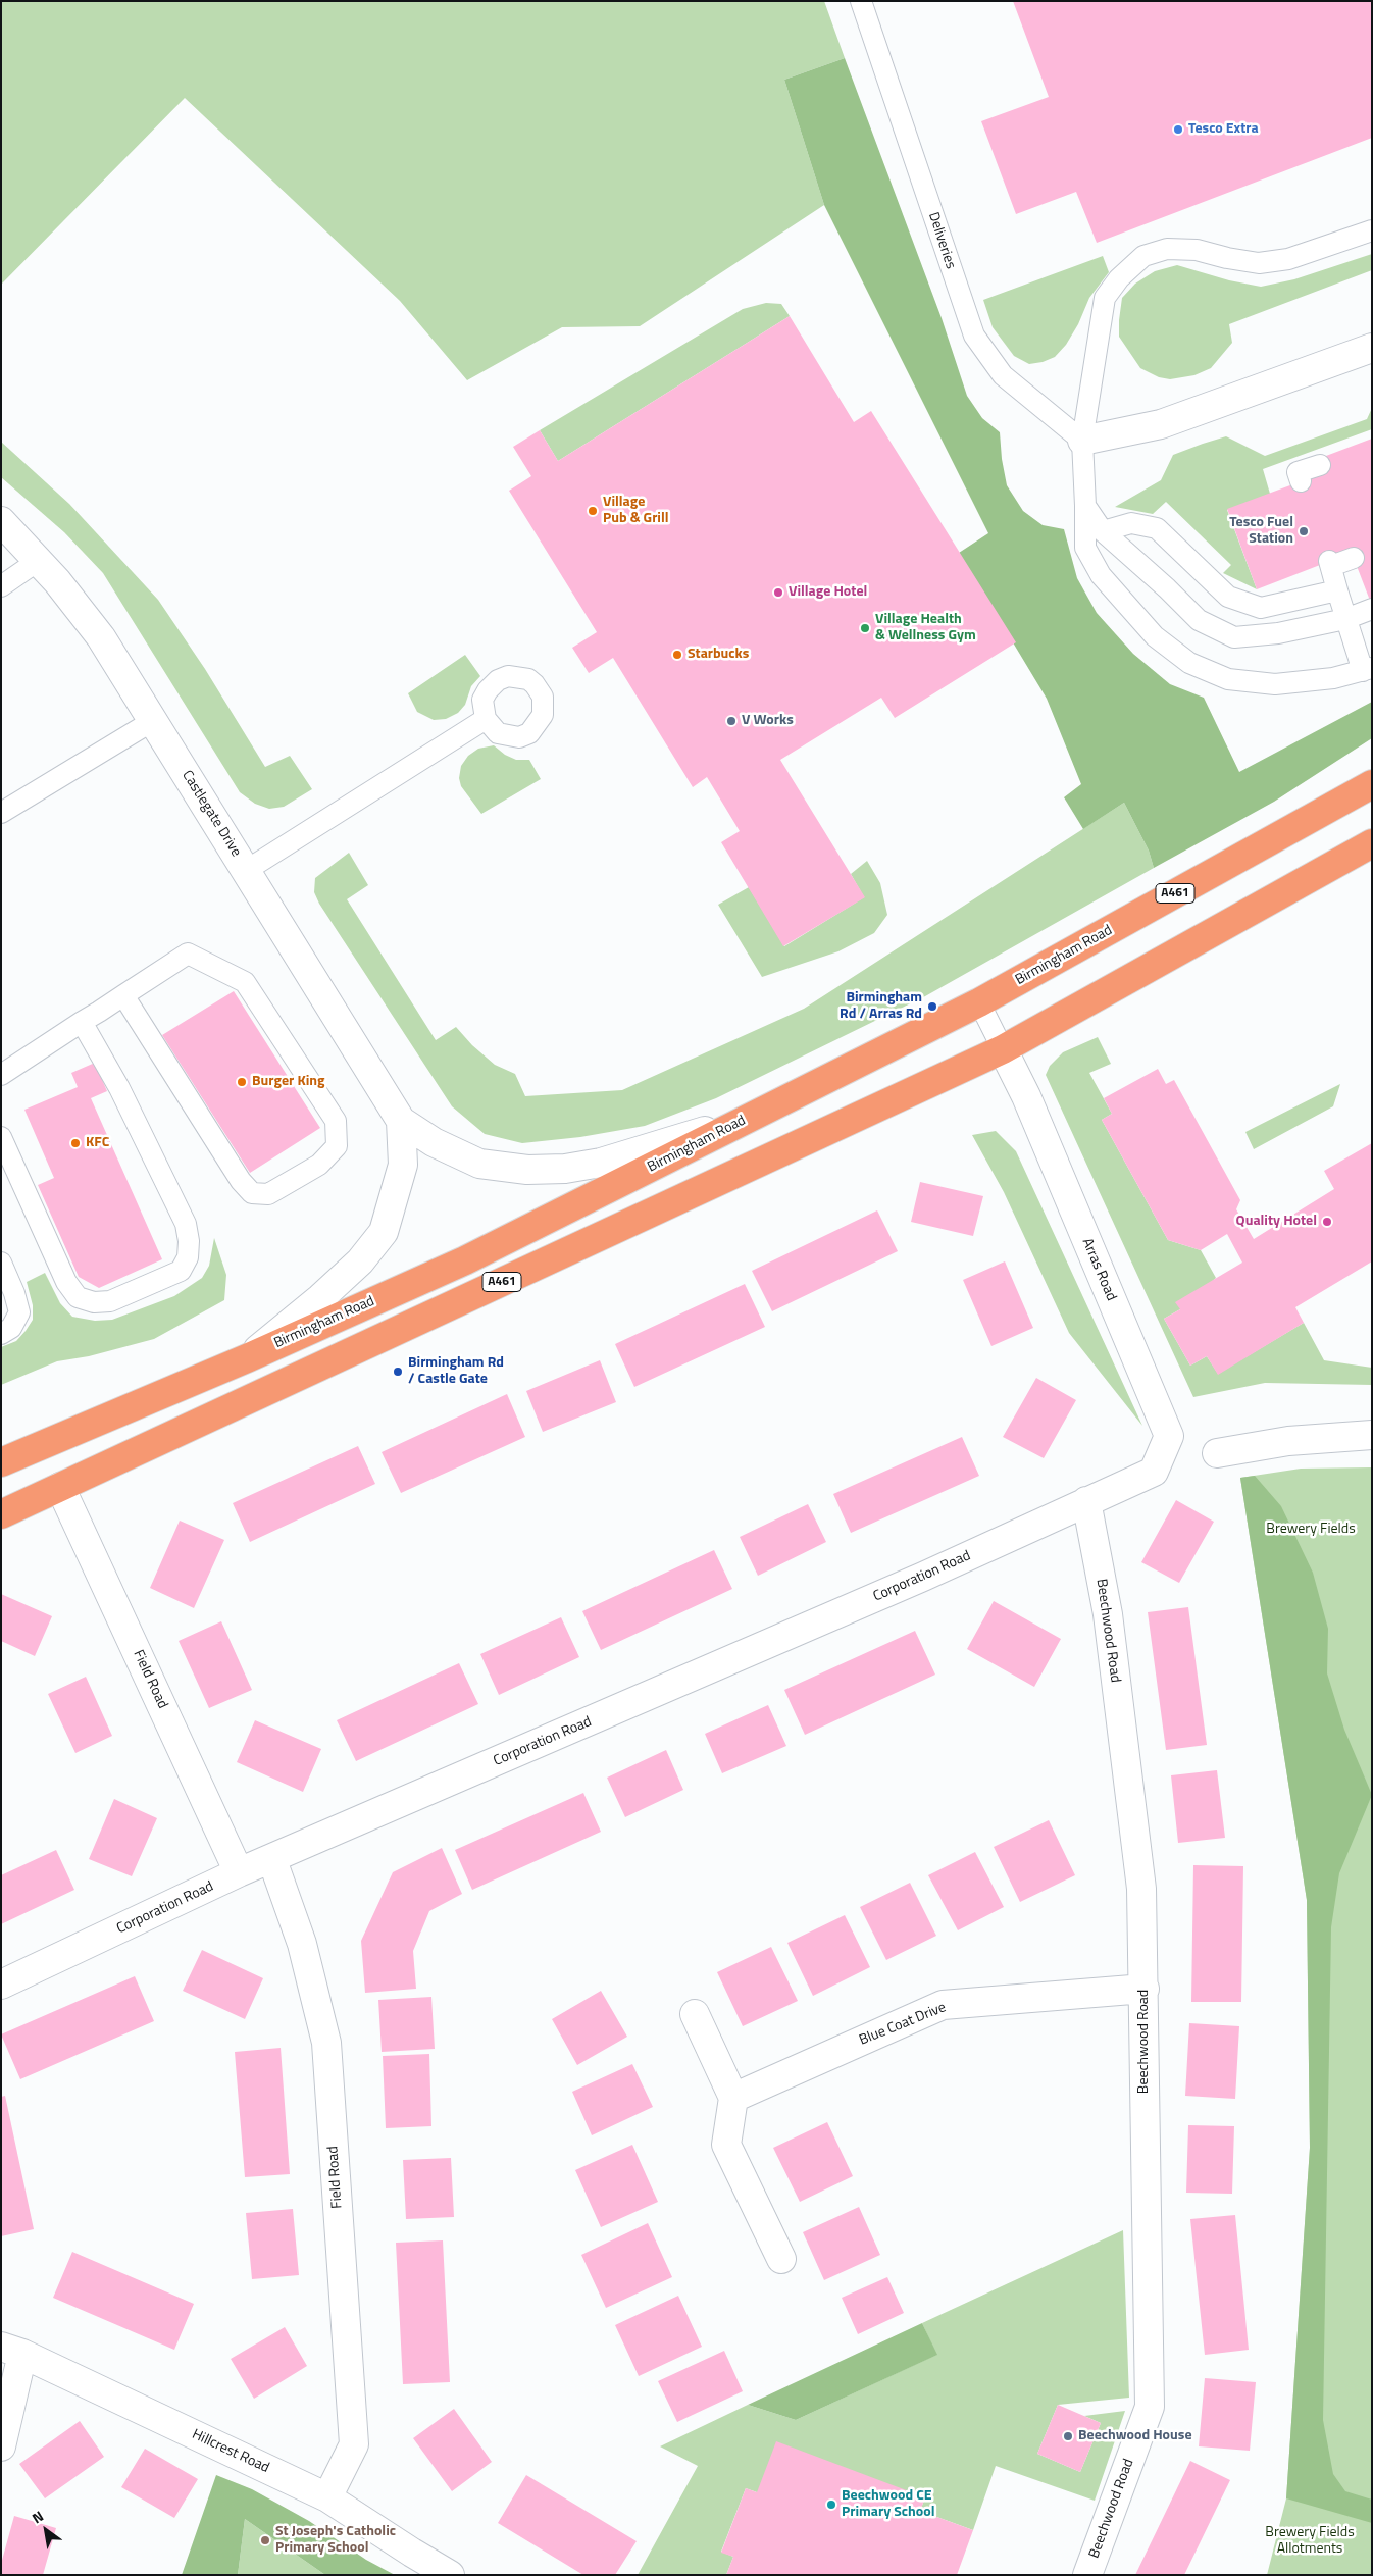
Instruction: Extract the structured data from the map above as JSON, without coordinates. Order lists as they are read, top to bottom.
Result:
{
  "streets": {
    "highway": ["A461", "Birmingham Road"],
    "street": [
      "Castlegate Drive",
      "Arras Road",
      "Corporation Road",
      "Beechwood Road",
      "Field Road",
      "Blue Coat Drive",
      "Hillcrest Road"
    ],
    "lane": ["Deliveries"]
  },
  "crossings": [
    ["Castlegate Drive", "Birmingham Road"],
    ["A461", "Arras Road"],
    ["A461", "Field Road"],
    ["Birmingham Road", "Arras Road"],
    ["Arras Road", "Corporation Road"],
    ["Arras Road", "Beechwood Road"],
    ["Corporation Road", "Beechwood Road"],
    ["Corporation Road", "Field Road"],
    ["Beechwood Road", "Blue Coat Drive"],
    ["Field Road", "Hillcrest Road"]
  ],
  "parks": ["Brewery Fields", "Brewery Fields Allotments"],
  "places": [
    "Tesco Extra",
    "Village Pub & Grill",
    "Tesco Fuel Station",
    "Village Hotel",
    "Village Health & Wellness Gym",
    "Starbucks",
    "V Works",
    "Birmingham Rd / Arras Rd",
    "Burger King",
    "KFC",
    "Quality Hotel",
    "Birmingham Rd / Castle Gate",
    "Beechwood House",
    "Beechwood CE Primary School",
    "St Joseph's Catholic Primary School"
  ],
  "north": "top left"
}
